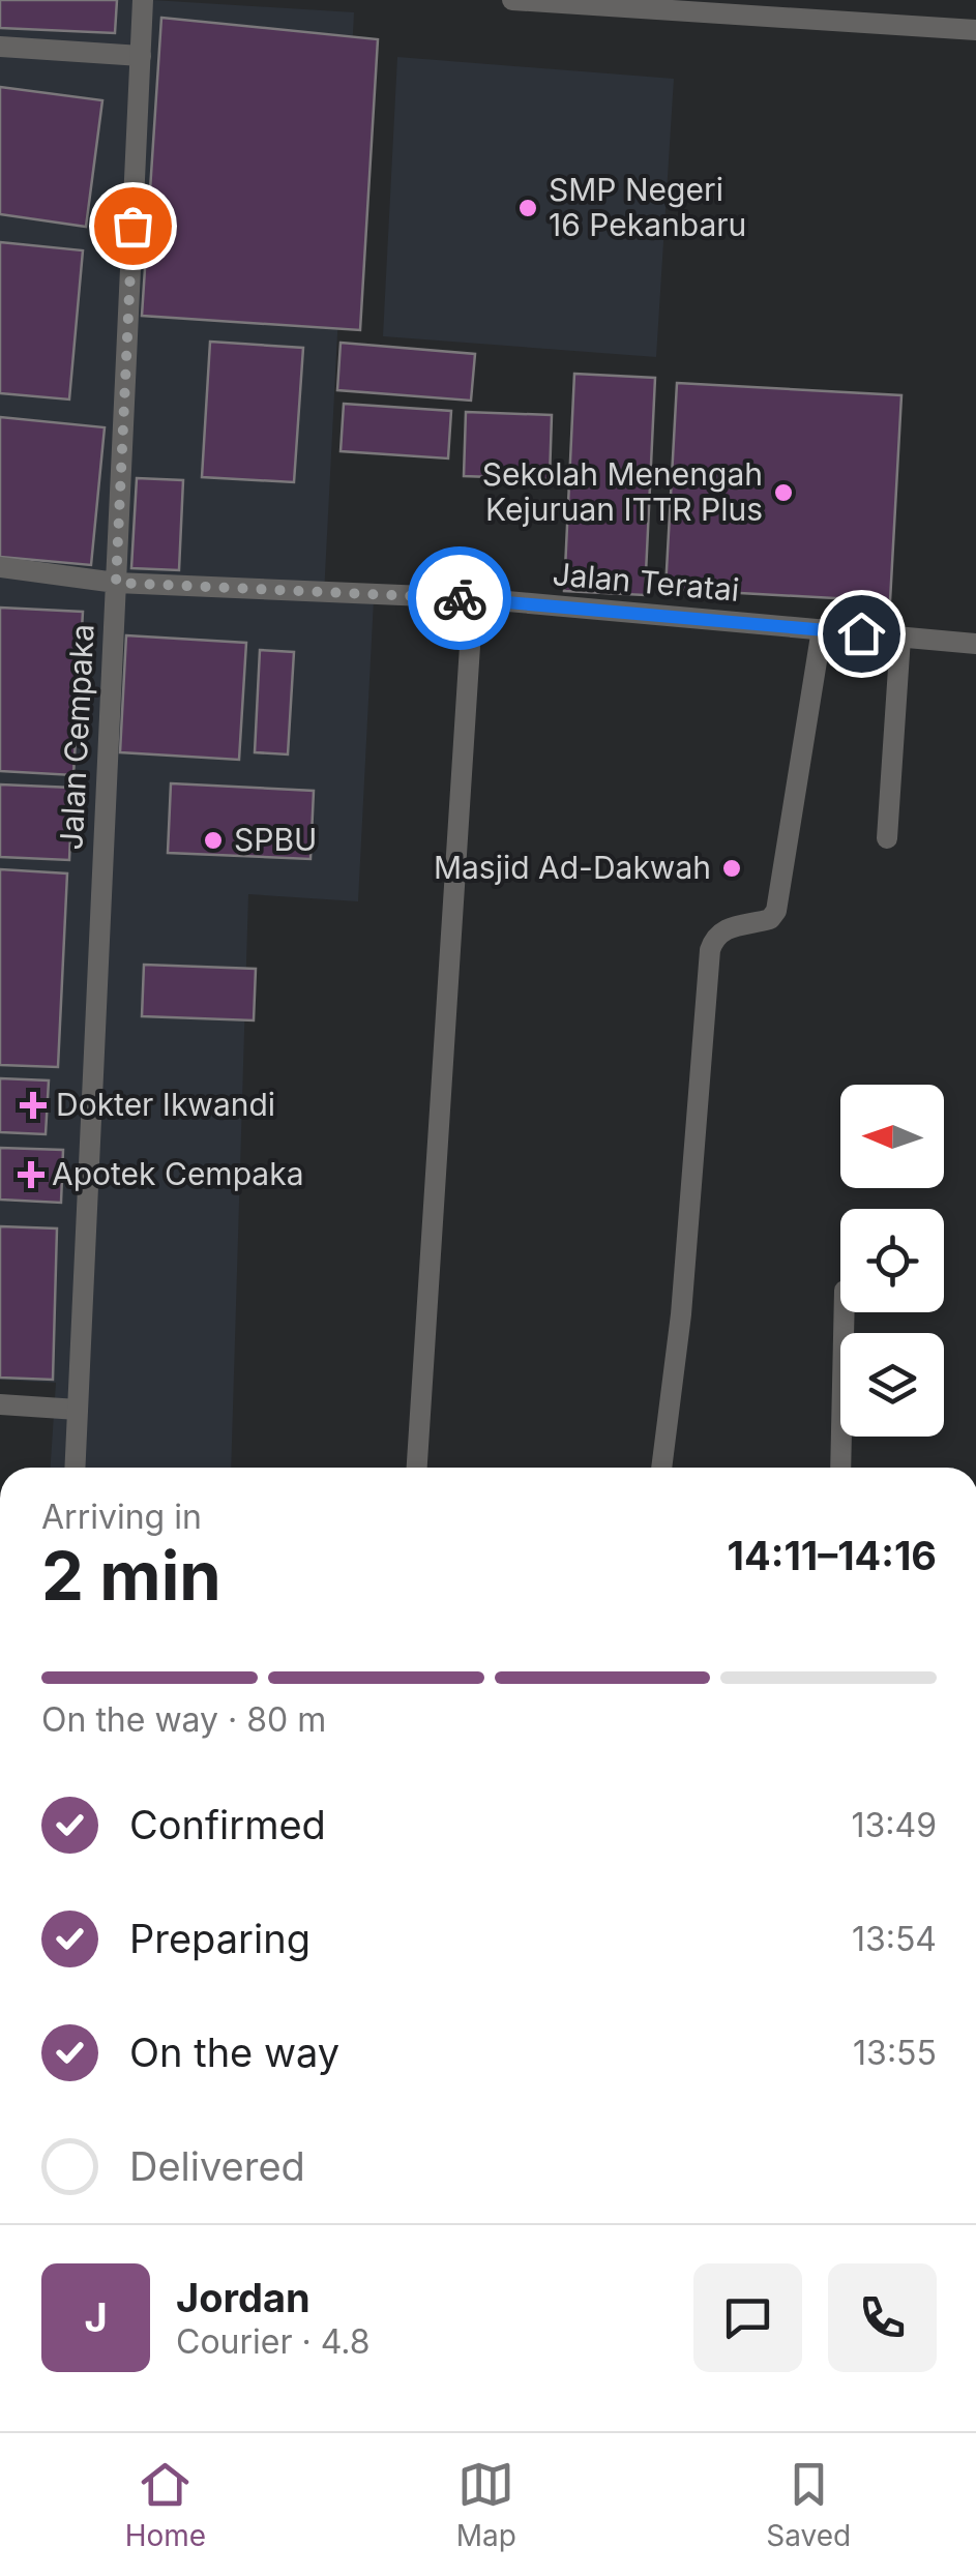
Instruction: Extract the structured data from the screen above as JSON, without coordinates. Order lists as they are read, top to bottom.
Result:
{
  "streets": {
    "street": ["Jalan Teratai", "Jalan Cempaka"]
  },
  "crossings": [
    ["Jalan Teratai", "Jalan Cempaka"]
  ],
  "places": {
    "other": [
      "SMP Negeri 16 Pekanbaru",
      "Sekolah Menengah Kejuruan ITTR Plus",
      "SPBU",
      "Masjid Ad-Dakwah"
    ],
    "health": ["Dokter Ikwandi", "Apotek Cempaka"]
  },
  "north": "left",
  "page": {
    "heading": ["2 min", "Arriving in", "14:11–14:16"],
    "panel": ["Jordan", "Courier · 4.8"],
    "bar": "On the way · 80 m",
    "list": [
      ["Confirmed", "13:49"],
      ["Preparing", "13:54"],
      ["On the way", "13:55"],
      "Delivered"
    ],
    "round": "J",
    "tabs": ["Home", "Map", "Saved"]
  }
}
